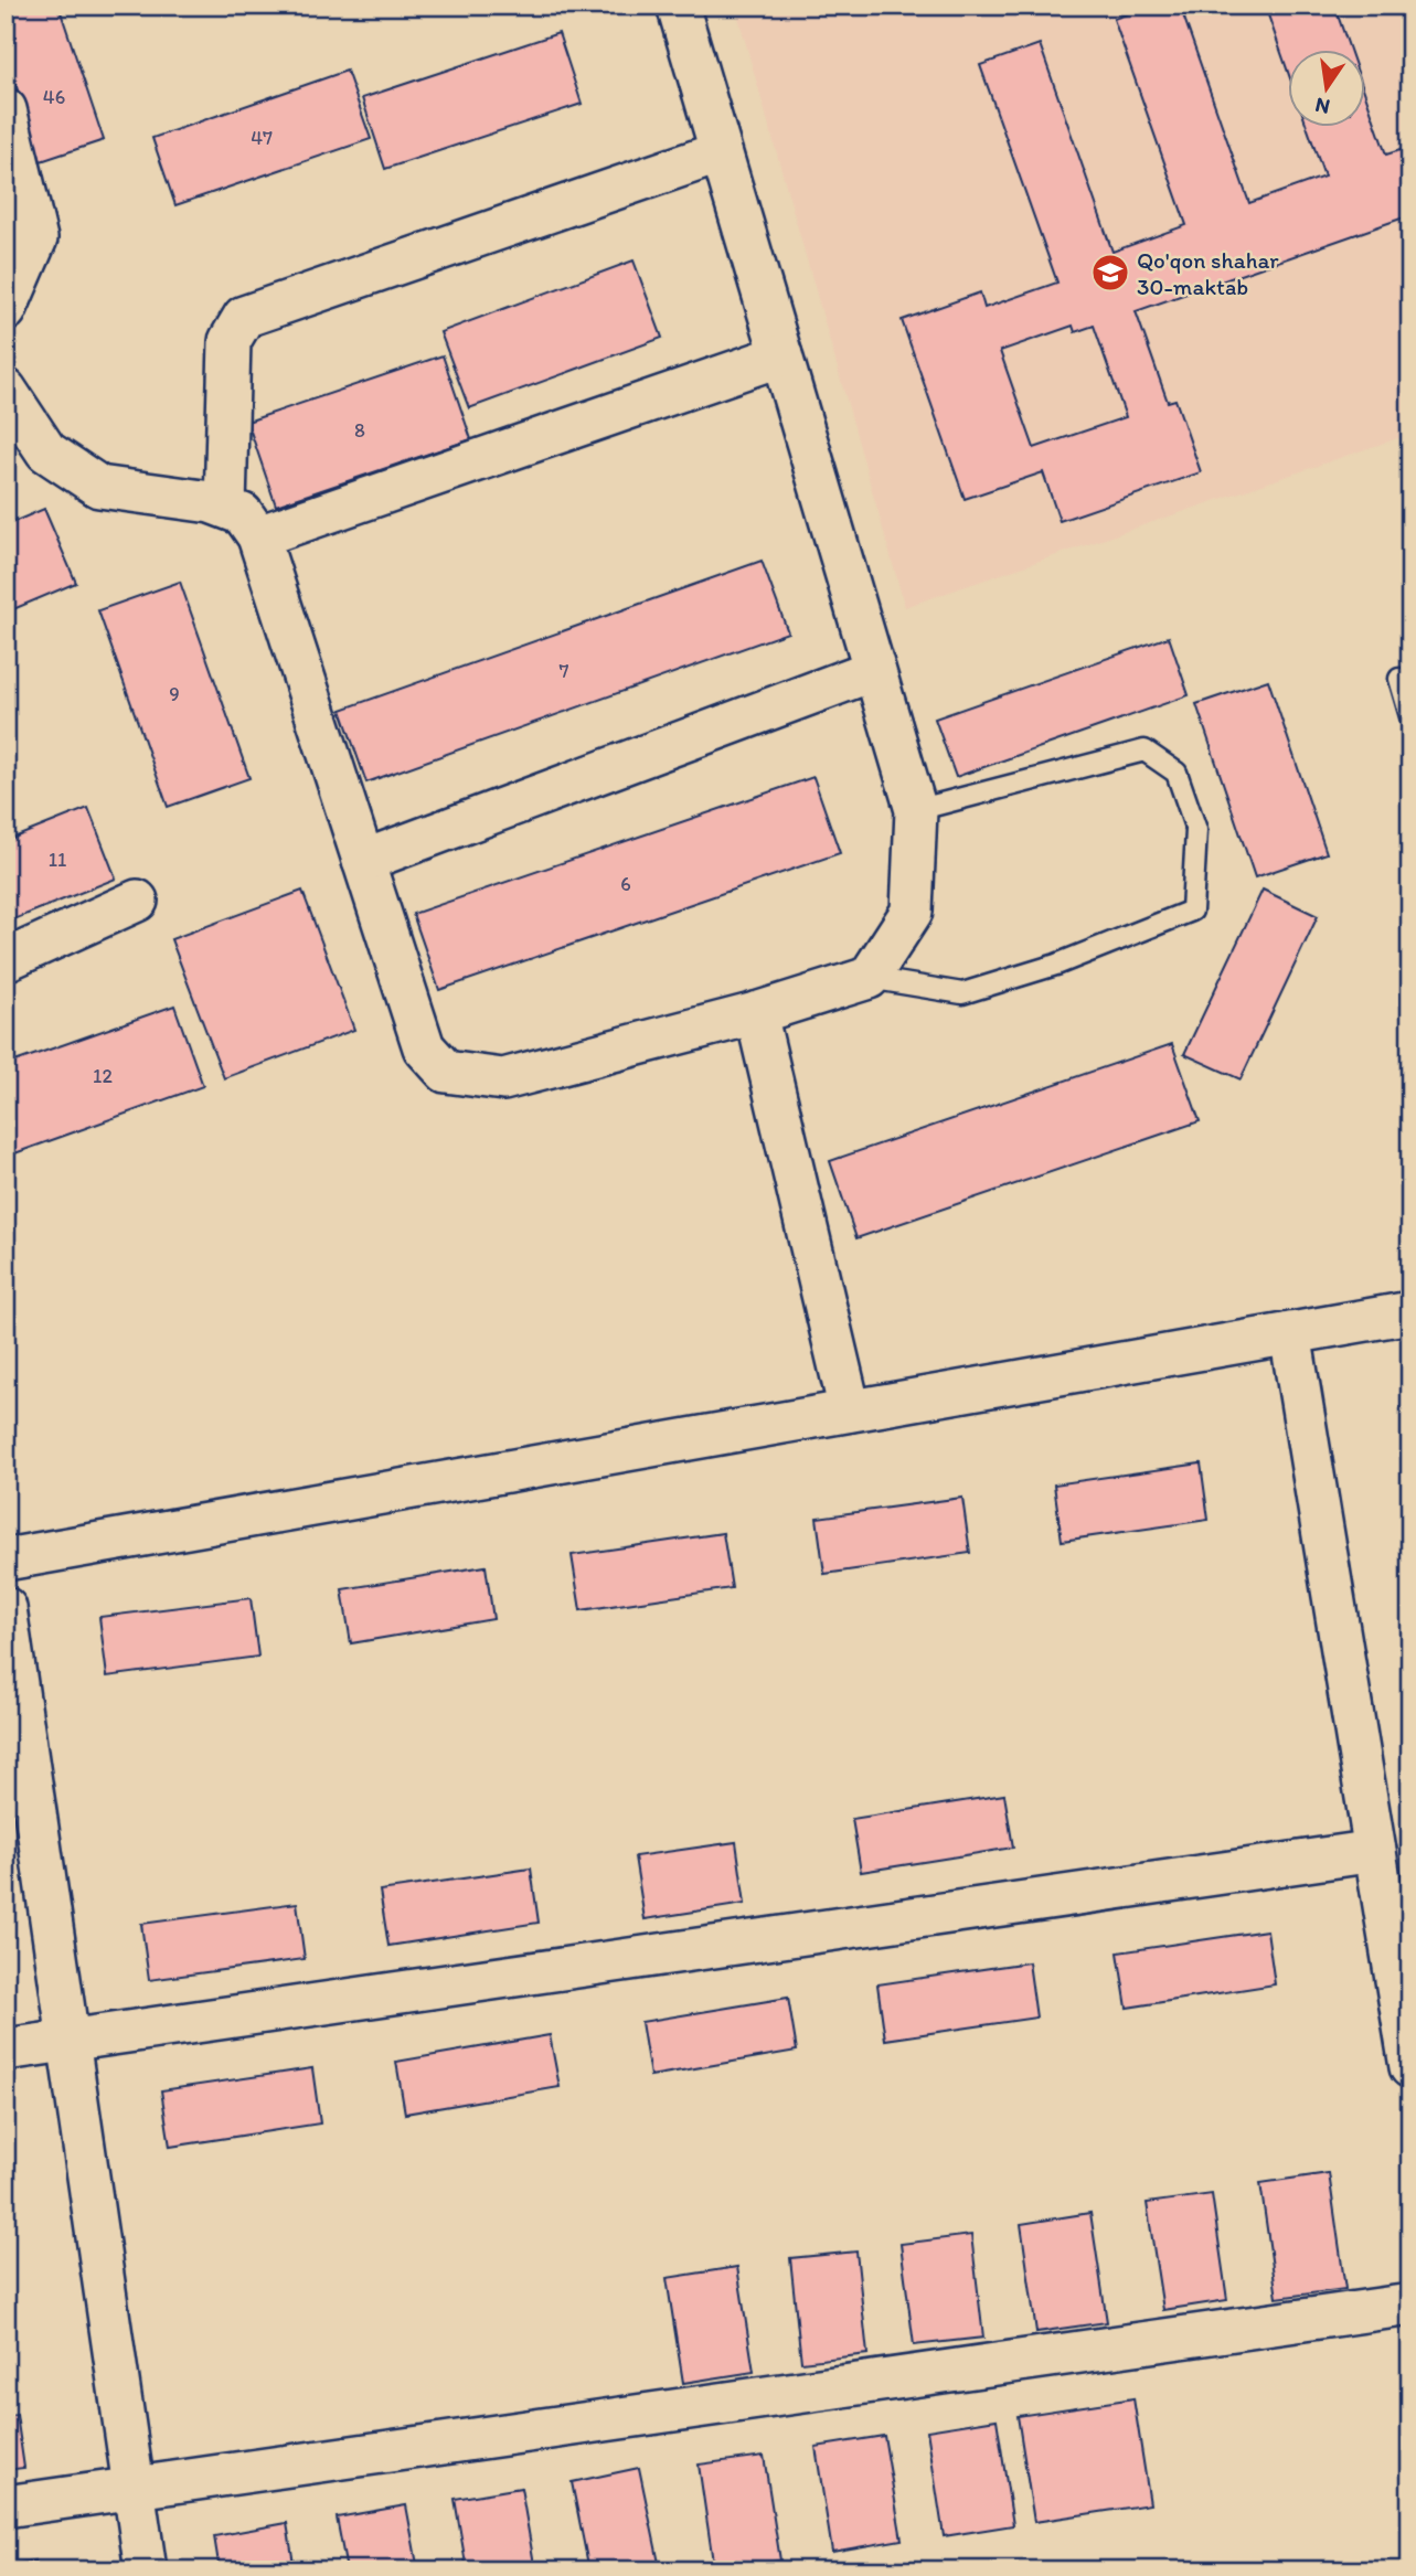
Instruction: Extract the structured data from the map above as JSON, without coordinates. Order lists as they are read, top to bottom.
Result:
{
  "places": {
    "school or university": ["Qo'qon shahar 30-maktab"]
  },
  "house_numbers": [
    "46",
    "47",
    "8",
    "7",
    "9",
    "11",
    "6",
    "12"
  ],
  "north": "bottom"
}
